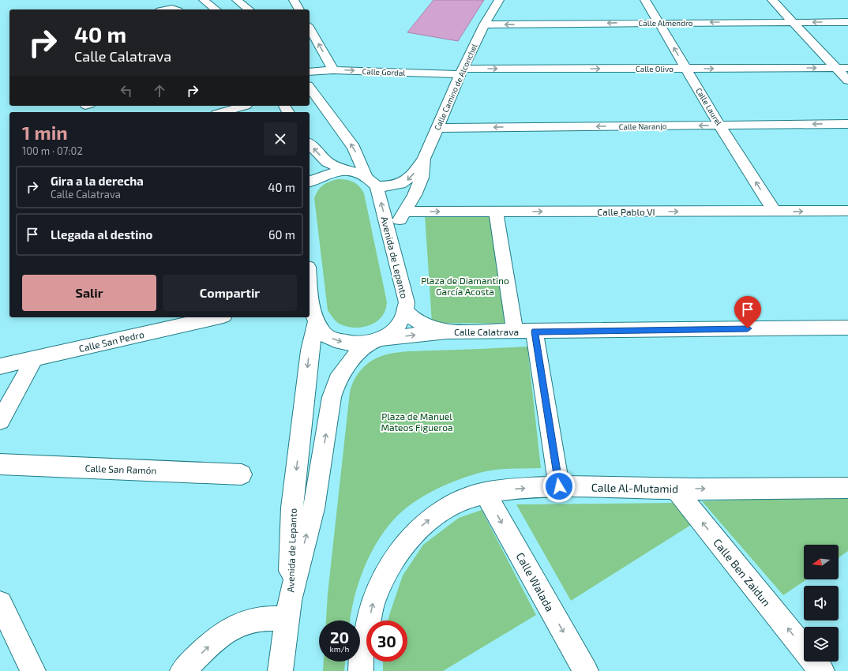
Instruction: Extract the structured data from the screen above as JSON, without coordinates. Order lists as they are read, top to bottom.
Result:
{
  "streets": {
    "street": [
      "Calle Almendro",
      "Calle Olivo",
      "Calle Gordal",
      "Calle Camino de Alconchel",
      "Calle Laurel",
      "Calle Naranjo",
      "Calle Pablo VI",
      "Avenida de Lepanto",
      "Calle Calatrava",
      "Calle San Pedro",
      "Calle San Ramón",
      "Calle Al-Mutamid",
      "Calle Ben Zaidun",
      "Calle Walada"
    ]
  },
  "crossings": [
    ["Calle Almendro", "Calle Camino de Alconchel"],
    ["Calle Almendro", "Calle Laurel"],
    ["Calle Olivo", "Calle Gordal"],
    ["Calle Olivo", "Calle Camino de Alconchel"],
    ["Calle Olivo", "Calle Laurel"],
    ["Calle Gordal", "Calle Camino de Alconchel"],
    ["Calle Camino de Alconchel", "Calle Naranjo"],
    ["Calle Laurel", "Calle Naranjo"],
    ["Calle Laurel", "Calle Pablo VI"],
    ["Calle Al-Mutamid", "Calle Ben Zaidun"],
    ["Calle Al-Mutamid", "Calle Walada"]
  ],
  "one_way": [
    "Calle Almendro",
    "Calle Olivo",
    "Calle Gordal",
    "Calle Laurel",
    "Calle Naranjo",
    "Calle Pablo VI",
    "Calle Al-Mutamid",
    "Calle Ben Zaidun",
    "Calle Walada"
  ],
  "parks": ["Plaza de Diamantino García Acosta", "Plaza de Manuel Mateos Figueroa"],
  "north": "left",
  "page": {
    "turn": ["40 m", "Calle Calatrava"],
    "heading": ["1 min", "100 m · 07:02"],
    "list": [
      {
        "name": "Gira a la derecha",
        "note": "Calle Calatrava",
        "value": "40 m"
      },
      {
        "name": "Llegada al destino",
        "value": "60 m"
      }
    ],
    "buttons": ["Salir", "Compartir"],
    "speed": "20 km/h",
    "limit": "30"
  }
}
